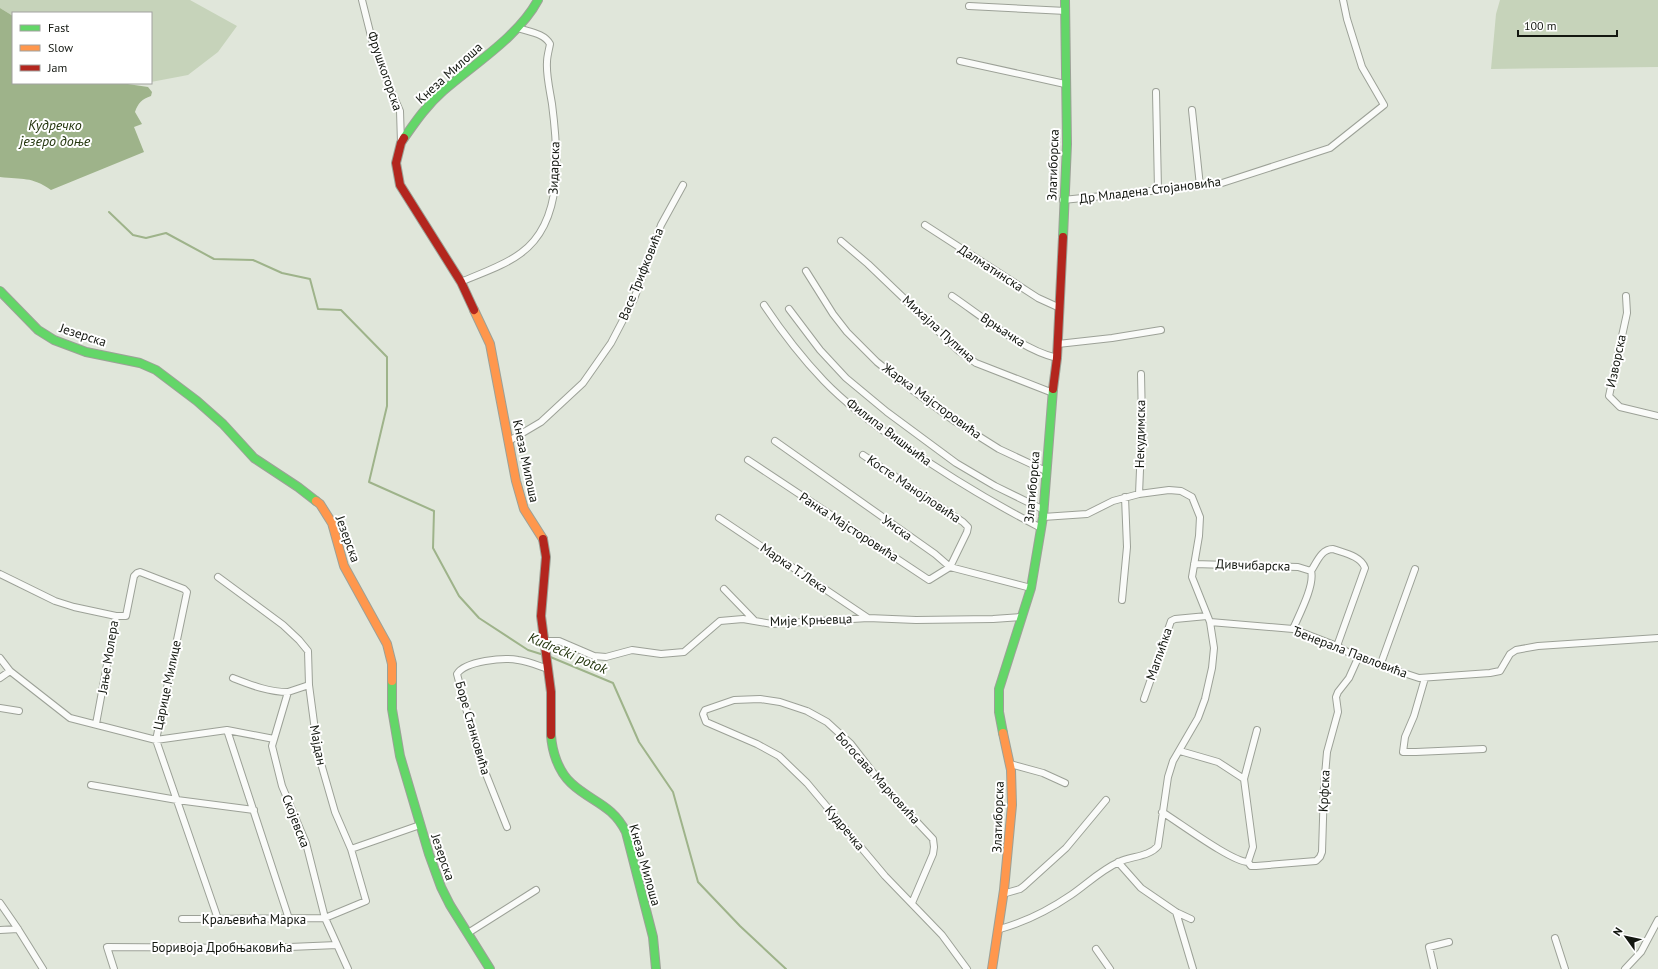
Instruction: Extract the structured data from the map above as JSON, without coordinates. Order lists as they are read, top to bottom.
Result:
{
  "streets": {
    "street": [
      "Фрушкогорска",
      "Кнеза Милоша",
      "Златиборска",
      "Зидарска",
      "Др Младена Стојановића",
      "Далматинска",
      "Васе Трифковића",
      "Михајла Пупина",
      "Врњачка",
      "Језерска",
      "Изворска",
      "Жарка Мајсторовића",
      "Филипа Вишњића",
      "Некудимска",
      "Косте Манојловића",
      "Ранка Мајсторовића",
      "Умска",
      "Дивчибарска",
      "Марка Т. Лека",
      "Мије Крњевца",
      "Ђенерала Павловића",
      "Маглићка",
      "Јање Молера",
      "Царице Милице",
      "Боре Станковића",
      "Мајдан",
      "Богосава Марковића",
      "Крфска",
      "Скојевска",
      "Кудречка",
      "Краљевића Марка",
      "Боривоја Дробњаковића"
    ]
  },
  "crossings": [
    ["Фрушкогорска", "Кнеза Милоша"],
    ["Кнеза Милоша", "Зидарска"],
    ["Кнеза Милоша", "Васе Трифковића"],
    ["Кнеза Милоша", "Мије Крњевца"],
    ["Кнеза Милоша", "Боре Станковића"],
    ["Златиборска", "Др Младена Стојановића"],
    ["Златиборска", "Далматинска"],
    ["Златиборска", "Михајла Пупина"],
    ["Златиборска", "Врњачка"],
    ["Златиборска", "Жарка Мајсторовића"],
    ["Златиборска", "Филипа Вишњића"],
    ["Златиборска", "Умска"],
    ["Златиборска", "Мије Крњевца"],
    ["Косте Манојловића", "Ранка Мајсторовића"],
    ["Косте Манојловића", "Умска"],
    ["Ранка Мајсторовића", "Умска"],
    ["Марка Т. Лека", "Мије Крњевца"],
    ["Ђенерала Павловића", "Маглићка"],
    ["Ђенерала Павловића", "Крфска"],
    ["Јање Молера", "Царице Милице"],
    ["Царице Милице", "Краљевића Марка"],
    ["Мајдан", "Скојевска"],
    ["Мајдан", "Краљевића Марка"],
    ["Богосава Марковића", "Кудречка"],
    ["Скојевска", "Краљевића Марка"],
    ["Скојевска", "Боривоја Дробњаковића"]
  ],
  "water": ["Кудречко језеро доње", "Kudrečki potok"],
  "legend": ["Fast", "Slow", "Jam"],
  "scale_bar": "100 m",
  "north": "top left"
}
